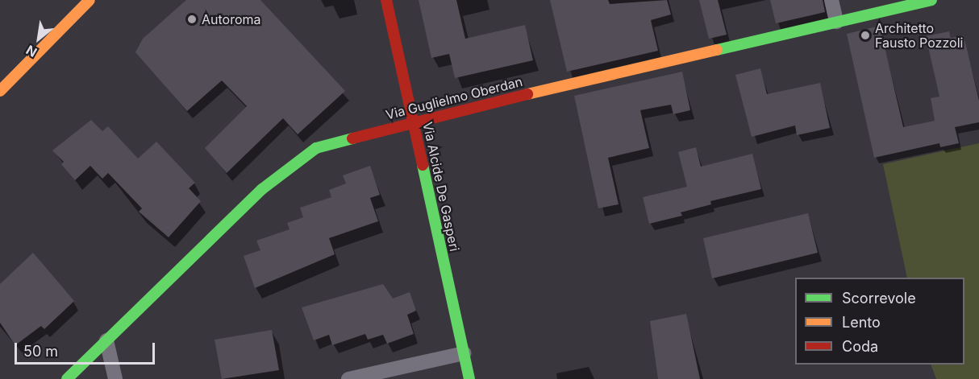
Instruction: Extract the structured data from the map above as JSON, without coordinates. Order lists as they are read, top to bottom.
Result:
{
  "streets": {
    "street": ["Via Guglielmo Oberdan", "Via Alcide De Gasperi"]
  },
  "crossings": [
    ["Via Guglielmo Oberdan", "Via Alcide De Gasperi"]
  ],
  "places": ["Autoroma", "Architetto Fausto Pozzoli"],
  "legend": ["Scorrevole", "Lento", "Coda"],
  "scale_bar": "50 m",
  "north": "bottom left"
}
